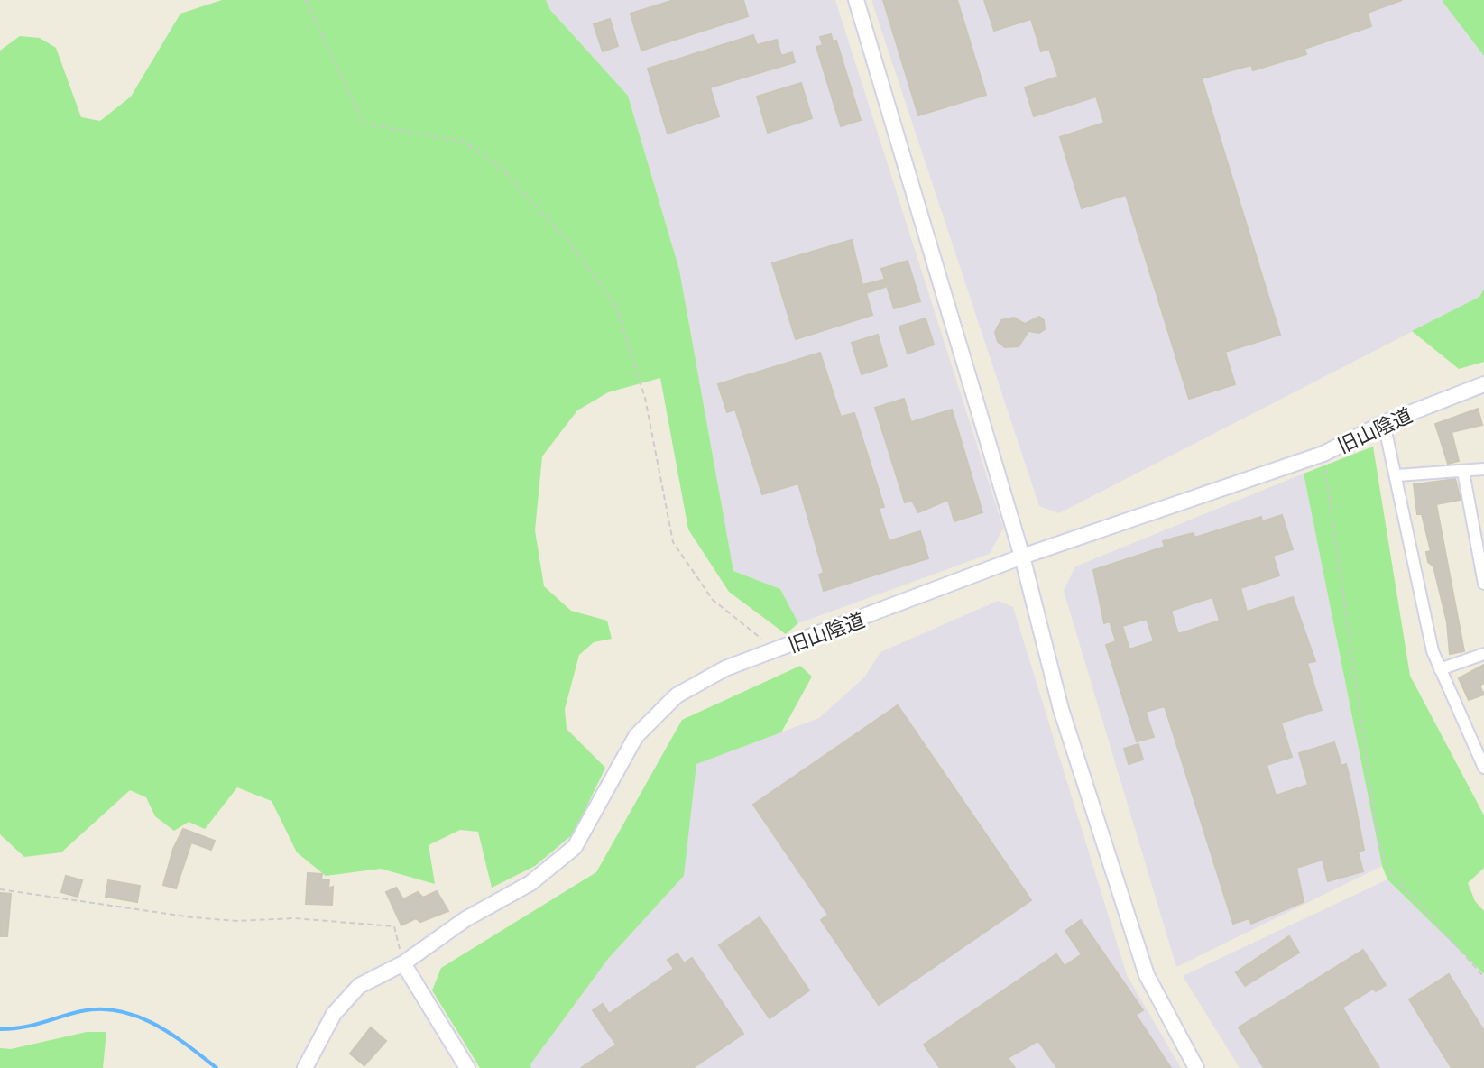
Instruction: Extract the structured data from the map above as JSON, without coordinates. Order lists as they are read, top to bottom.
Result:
{
  "streets": {
    "street": ["旧山陰道"]
  }
}
